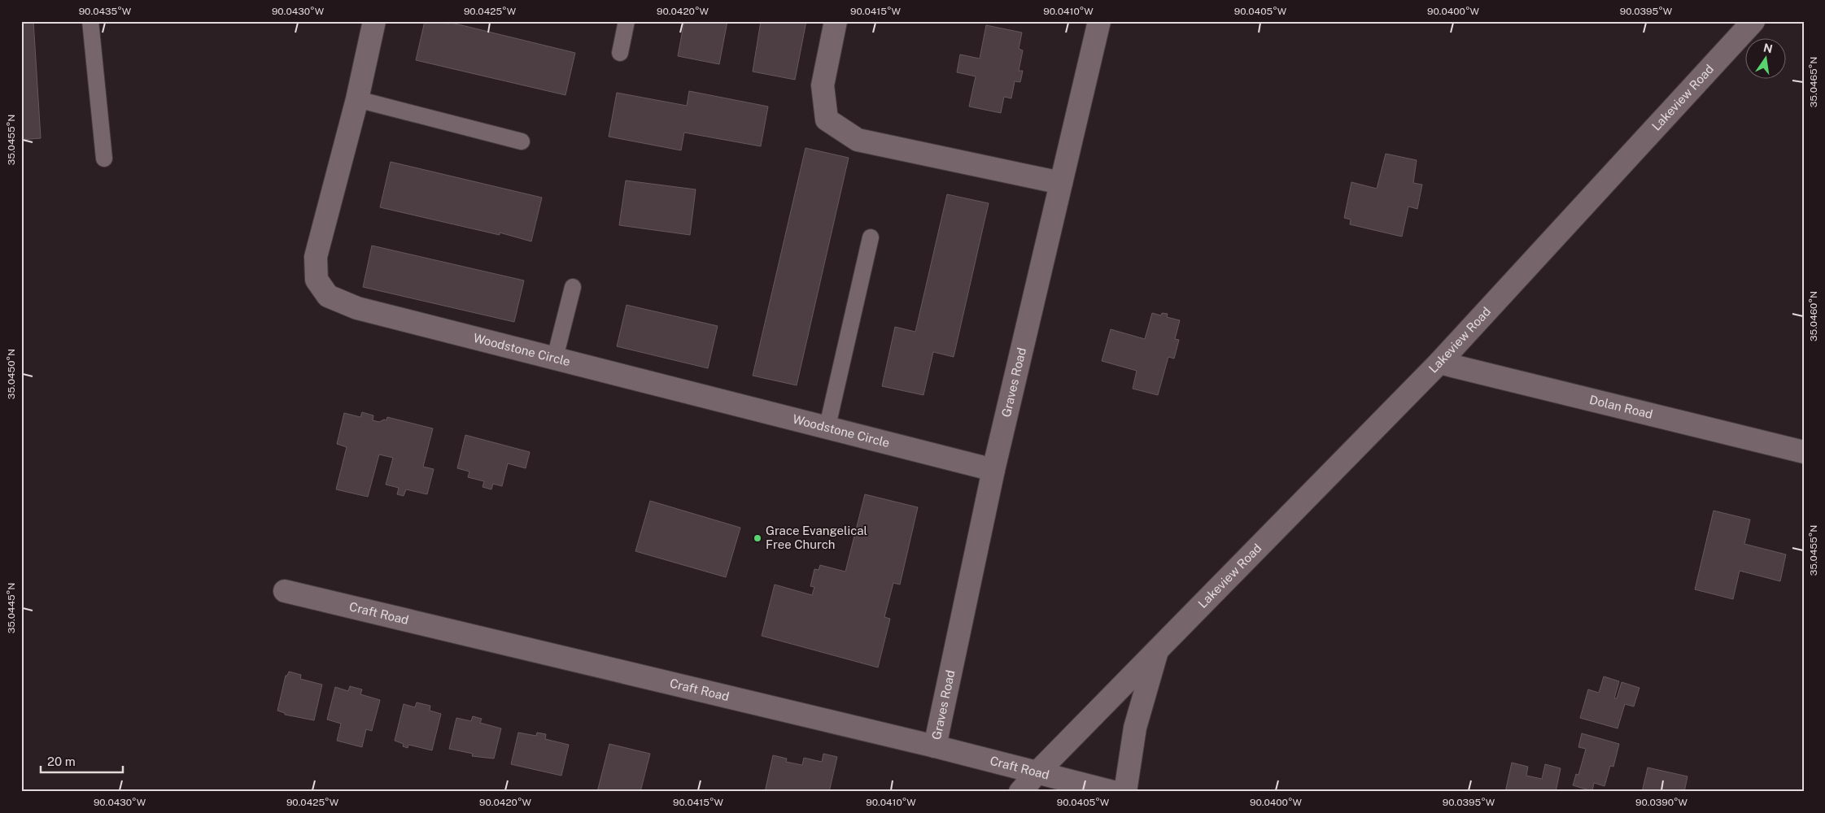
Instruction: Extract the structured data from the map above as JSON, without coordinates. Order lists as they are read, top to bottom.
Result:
{
  "streets": {
    "street": [
      "Lakeview Road",
      "Woodstone Circle",
      "Graves Road",
      "Dolan Road",
      "Craft Road"
    ]
  },
  "crossings": [
    ["Lakeview Road", "Dolan Road"],
    ["Lakeview Road", "Craft Road"],
    ["Woodstone Circle", "Graves Road"],
    ["Graves Road", "Craft Road"]
  ],
  "places": ["Grace Evangelical Free Church"],
  "scale_bar": "20 m",
  "north": "top",
  "coordinates": [
    "90.0435°W",
    "90.0430°W",
    "90.0425°W",
    "90.0420°W",
    "90.0415°W",
    "90.0410°W",
    "90.0405°W",
    "90.0400°W",
    "90.0395°W",
    "35.0465°N",
    "35.0455°N",
    "35.0460°N",
    "35.0450°N",
    "35.0445°N",
    "90.0390°W"
  ]
}
